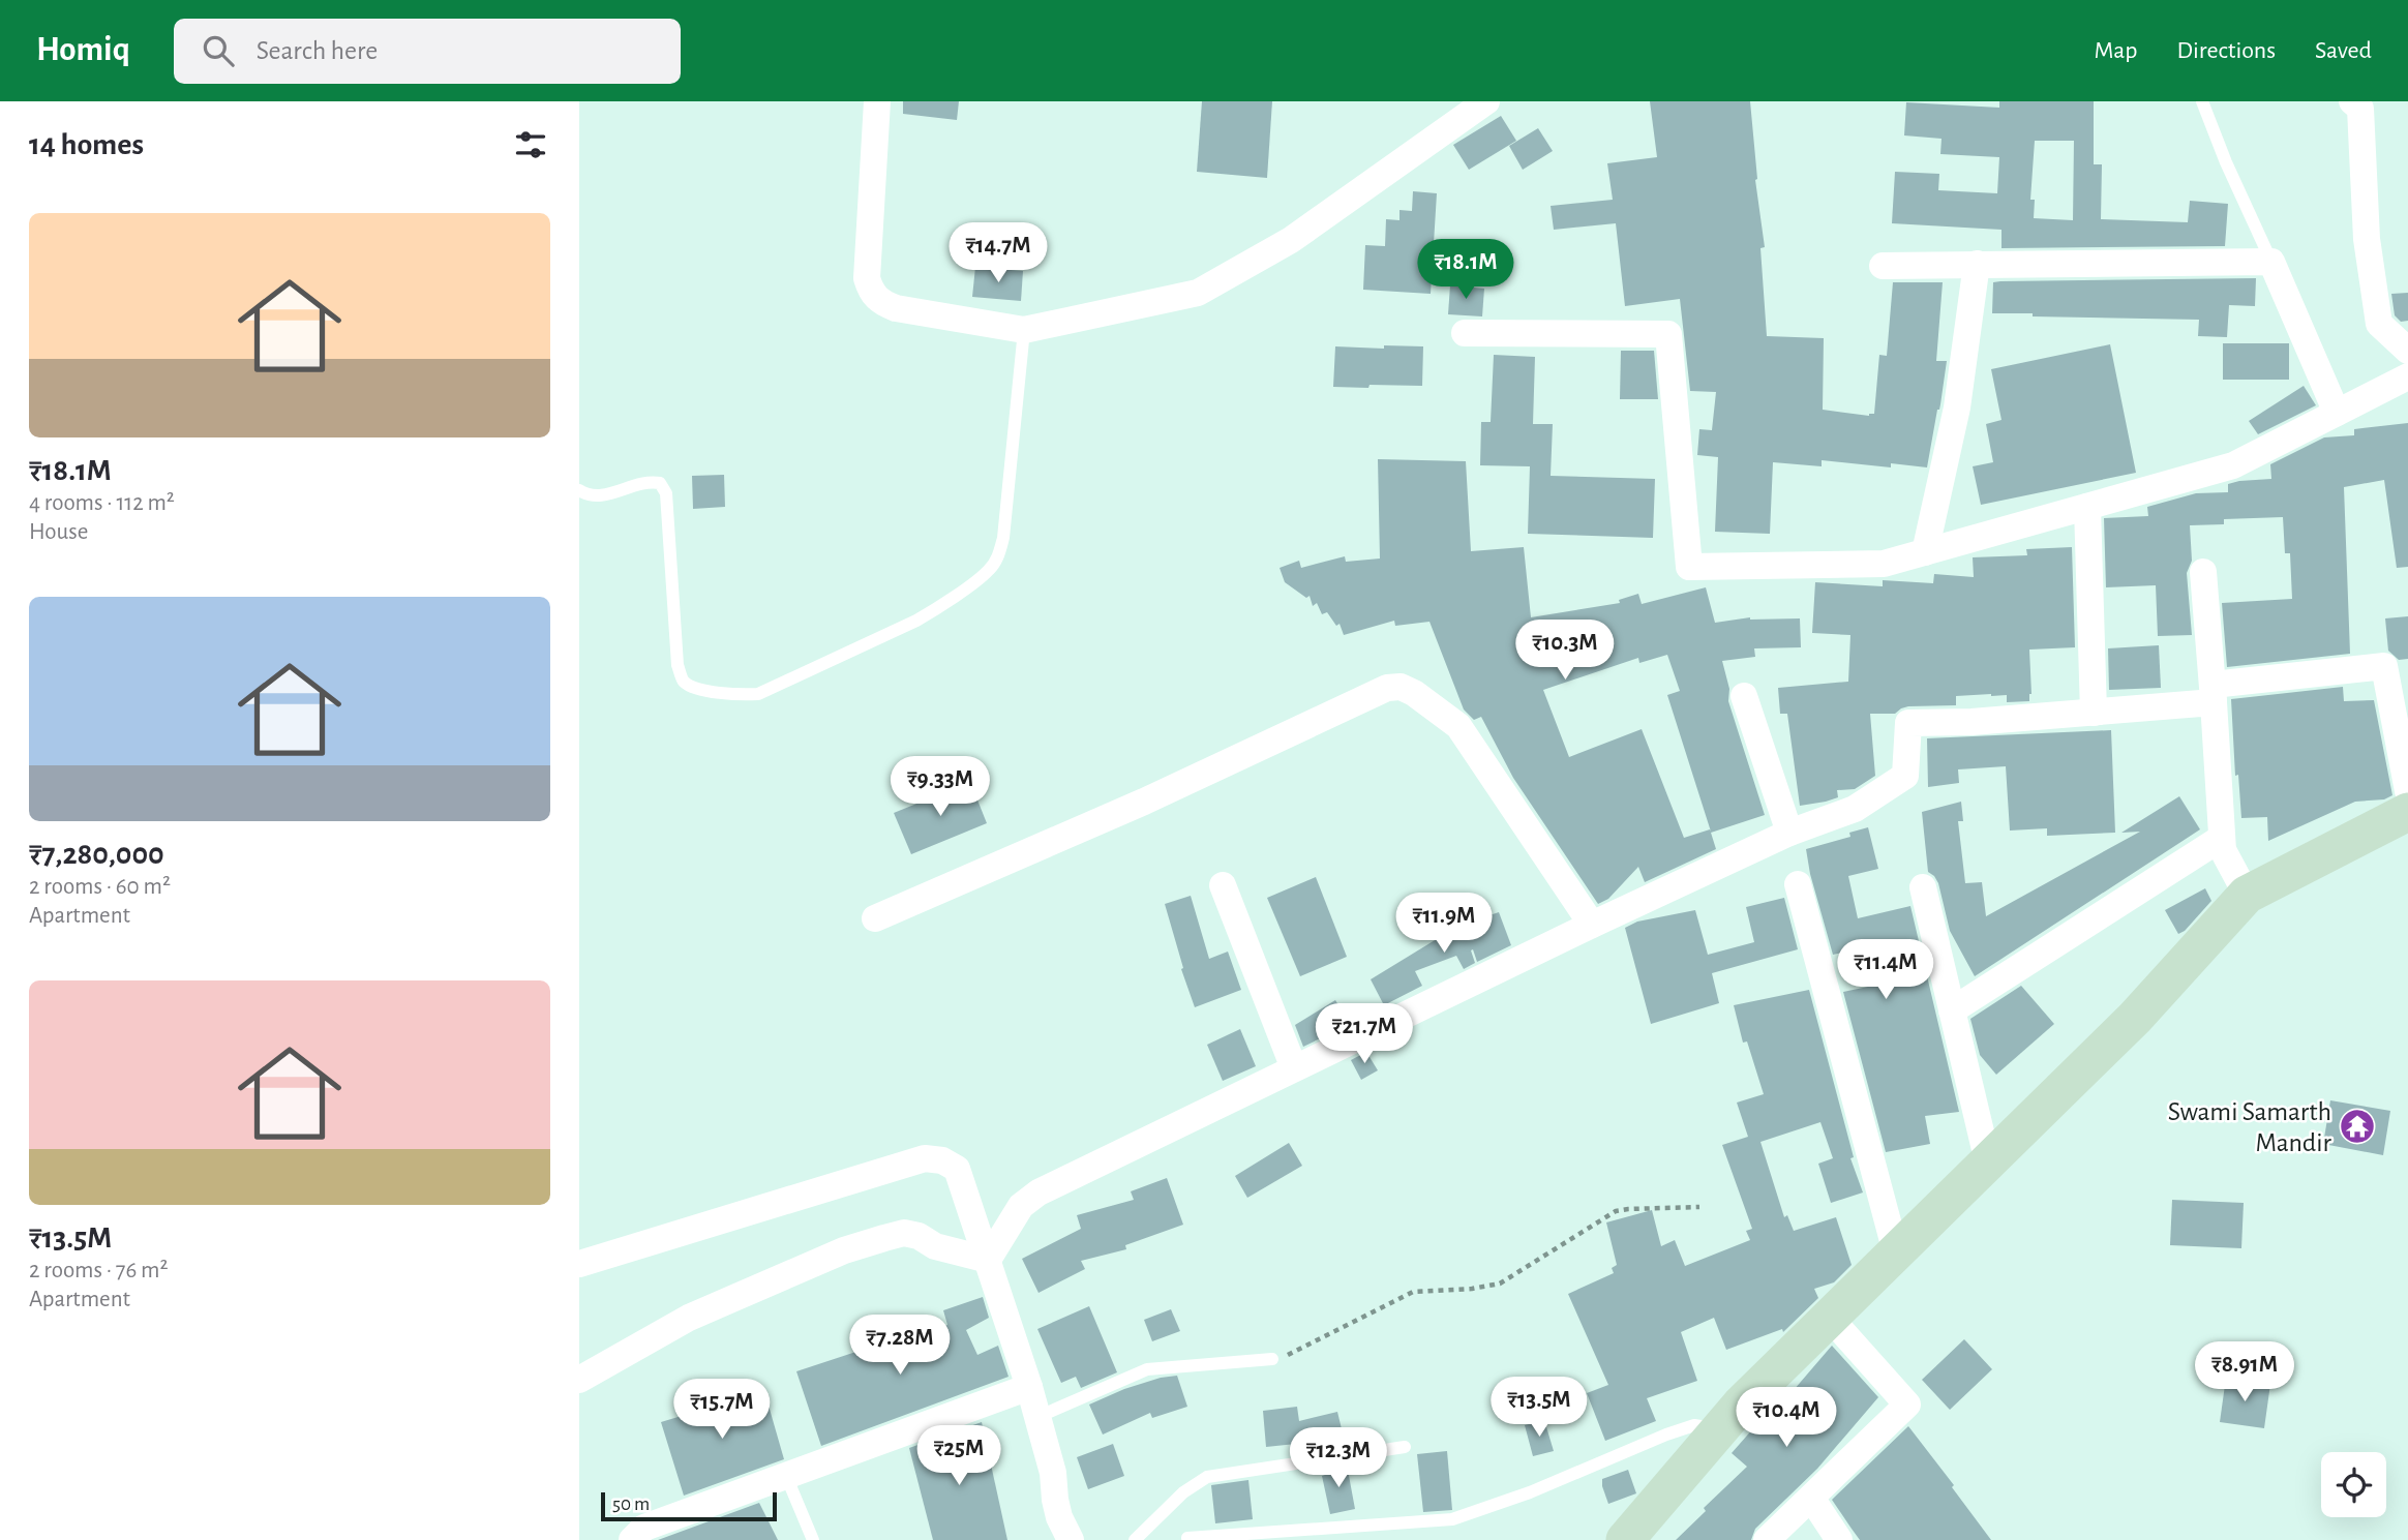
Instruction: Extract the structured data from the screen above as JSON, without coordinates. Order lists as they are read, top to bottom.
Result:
{
  "places": {
    "temple": ["Swami Samarth Mandir"]
  },
  "scale_bar": "50 m",
  "page": {
    "header": "Homiq",
    "search": "Search here",
    "nav": ["Map", "Directions", "Saved"],
    "heading": "14 homes",
    "list": [
      {
        "name": "₹18.1M",
        "note": "4 rooms · 112 m² · House"
      },
      {
        "name": "₹7,280,000",
        "note": "2 rooms · 60 m² · Apartment"
      },
      {
        "name": "₹13.5M",
        "note": "2 rooms · 76 m² · Apartment"
      }
    ],
    "price": [
      "₹14.7M",
      "₹18.1M",
      "₹10.3M",
      "₹9.33M",
      "₹11.9M",
      "₹11.4M",
      "₹21.7M",
      "₹7.28M",
      "₹8.91M",
      "₹13.5M",
      "₹15.7M",
      "₹10.4M",
      "₹25M",
      "₹12.3M"
    ],
    "scale": "50 m"
  }
}
